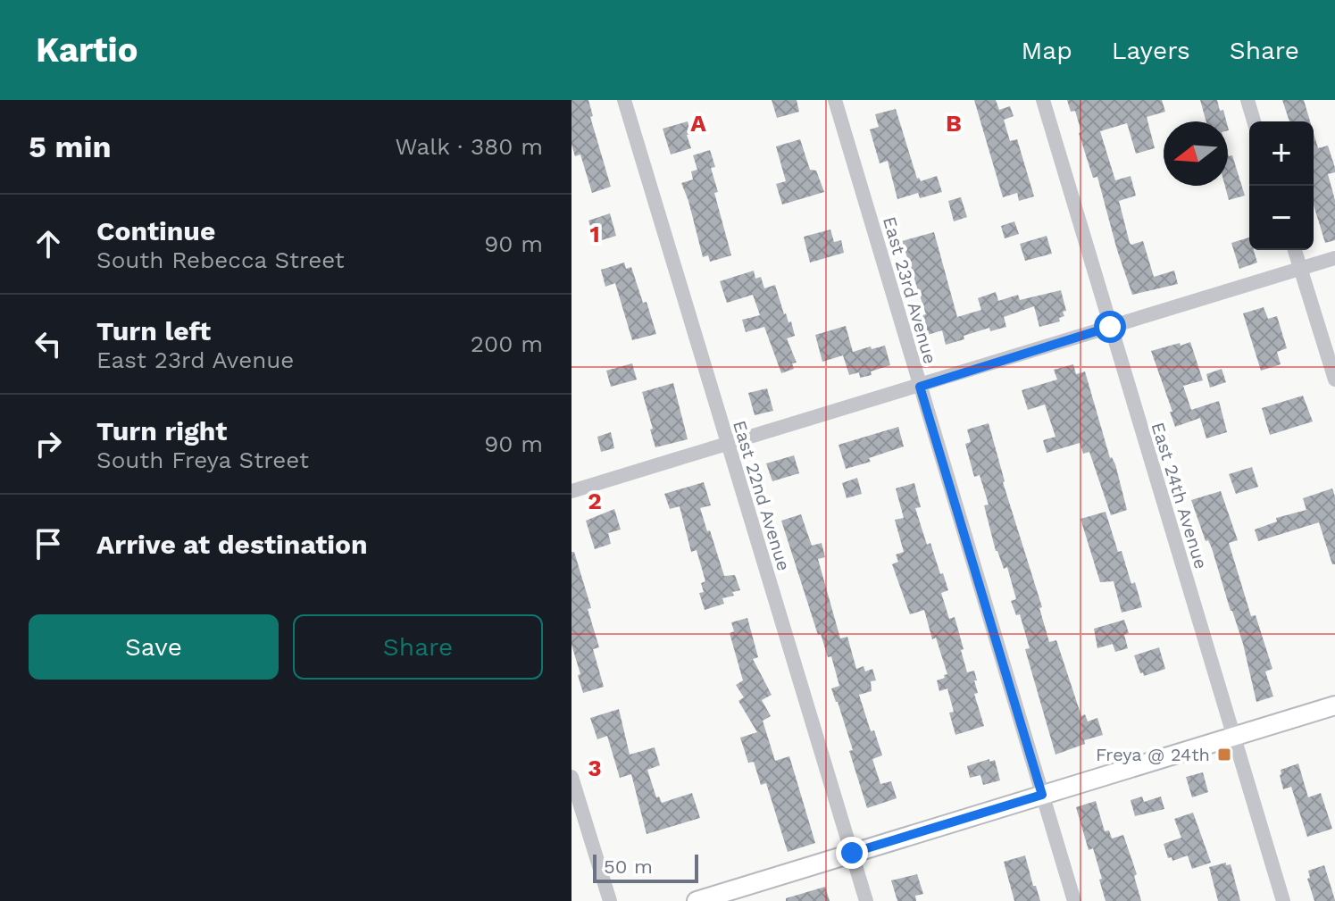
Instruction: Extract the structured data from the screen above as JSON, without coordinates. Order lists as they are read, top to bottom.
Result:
{
  "streets": {
    "street": ["East 23rd Avenue", "East 22nd Avenue", "East 24th Avenue"]
  },
  "places": {
    "transit": ["Freya @ 24th"]
  },
  "scale_bar": "50 m",
  "north": "left",
  "page": {
    "header": "Kartio",
    "nav": ["Map", "Layers", "Share"],
    "heading": ["5 min", "Walk · 380 m"],
    "map_buttons": ["+", "−"],
    "list": [
      ["Continue", "South Rebecca Street", "90 m"],
      ["Turn left", "East 23rd Avenue", "200 m"],
      ["Turn right", "South Freya Street", "90 m"],
      "Arrive at destination"
    ],
    "buttons": ["Save", "Share"],
    "scale": "50 m"
  },
  "grid": {
    "columns": ["A", "B"],
    "rows": ["1", "2", "3"]
  }
}
